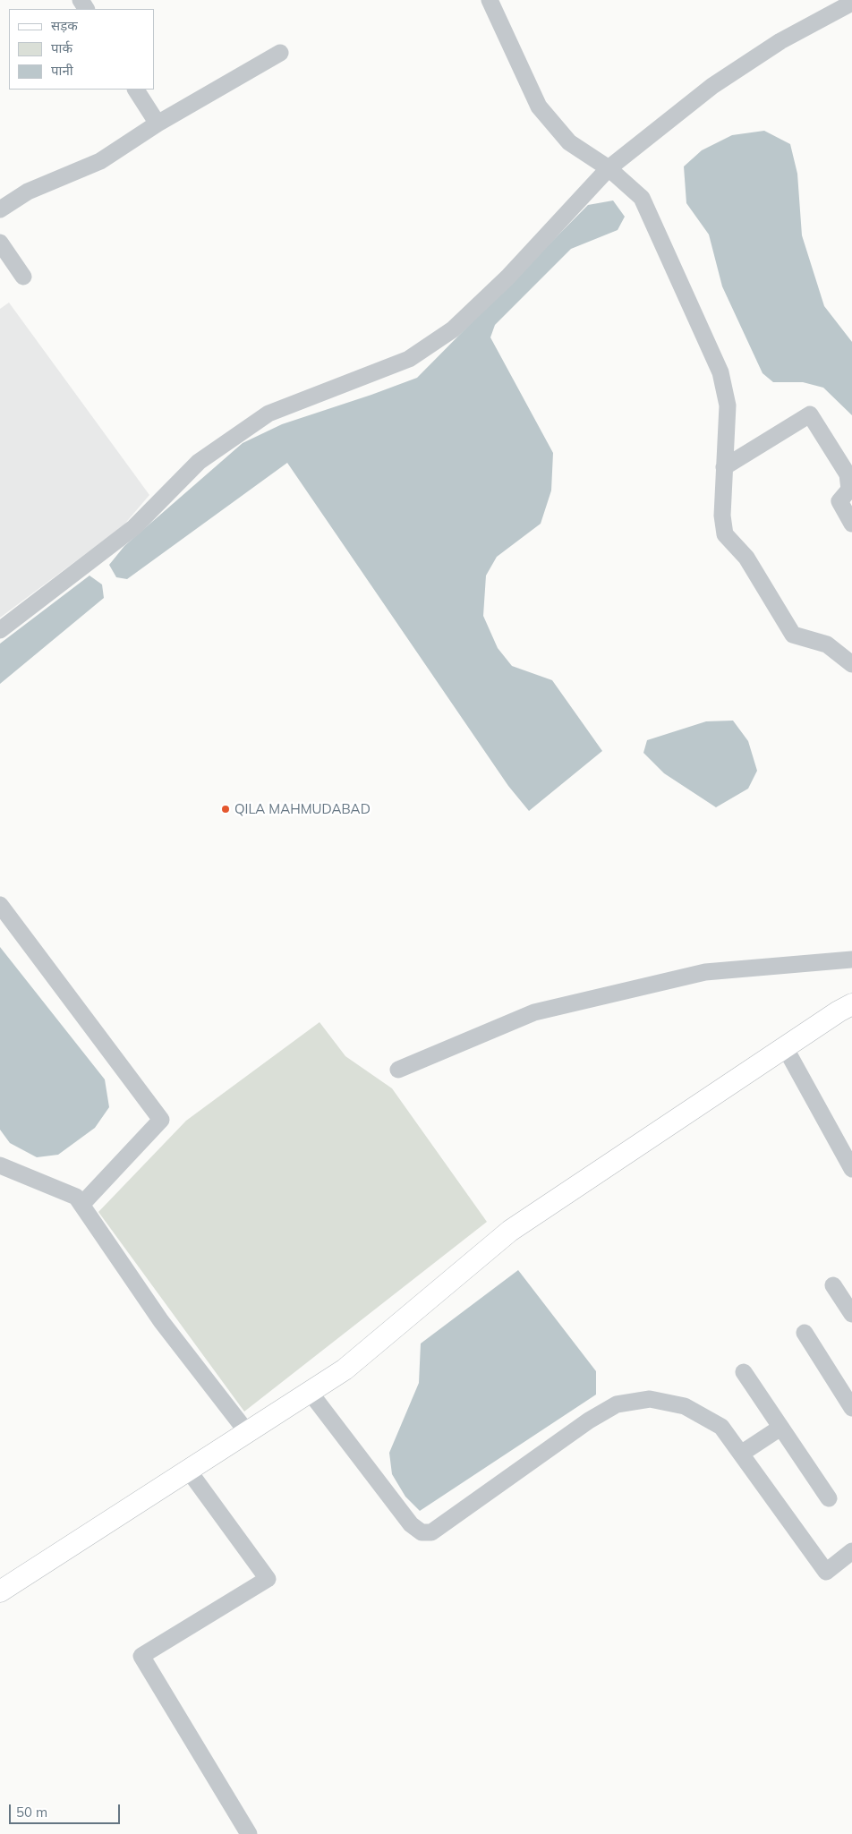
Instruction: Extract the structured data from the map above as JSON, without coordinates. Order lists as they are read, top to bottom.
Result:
{
  "places": ["QILA MAHMUDABAD"],
  "legend": ["सड़क", "पार्क", "पानी"],
  "scale_bar": "50 m"
}
